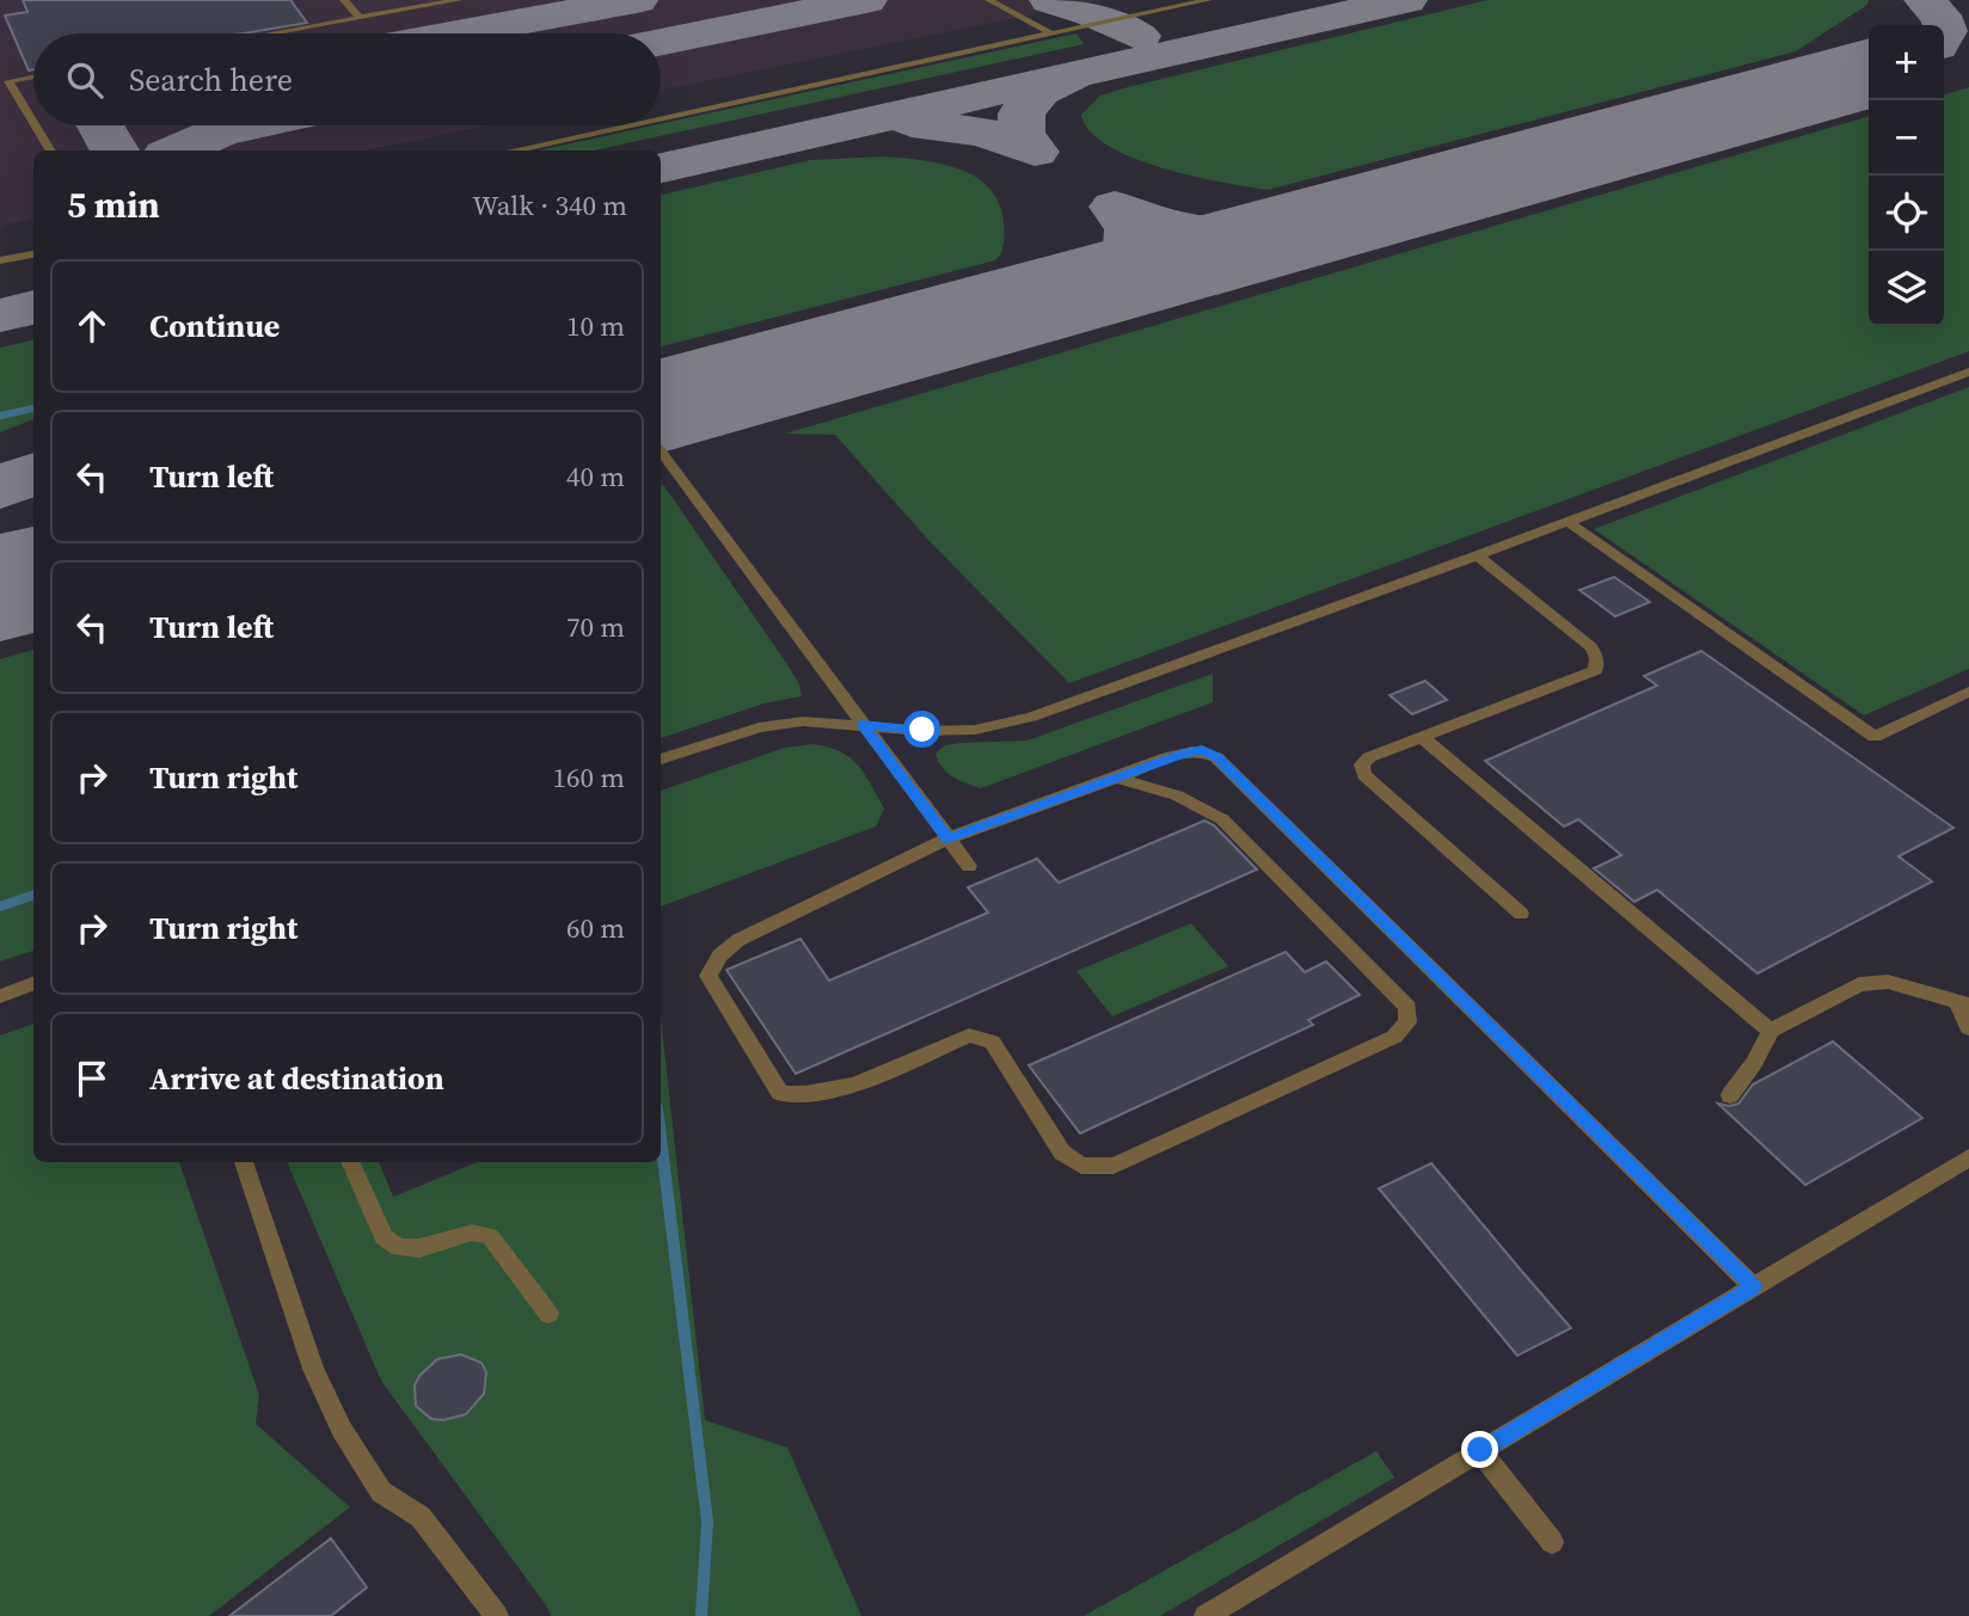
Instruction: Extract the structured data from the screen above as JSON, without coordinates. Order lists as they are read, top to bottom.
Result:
{
  "page": {
    "map_buttons": ["+", "−"],
    "search": "Search here",
    "heading": ["5 min", "Walk · 340 m"],
    "list": [
      ["Continue", "10 m"],
      ["Turn left", "40 m"],
      ["Turn left", "70 m"],
      ["Turn right", "160 m"],
      ["Turn right", "60 m"],
      "Arrive at destination"
    ]
  }
}
